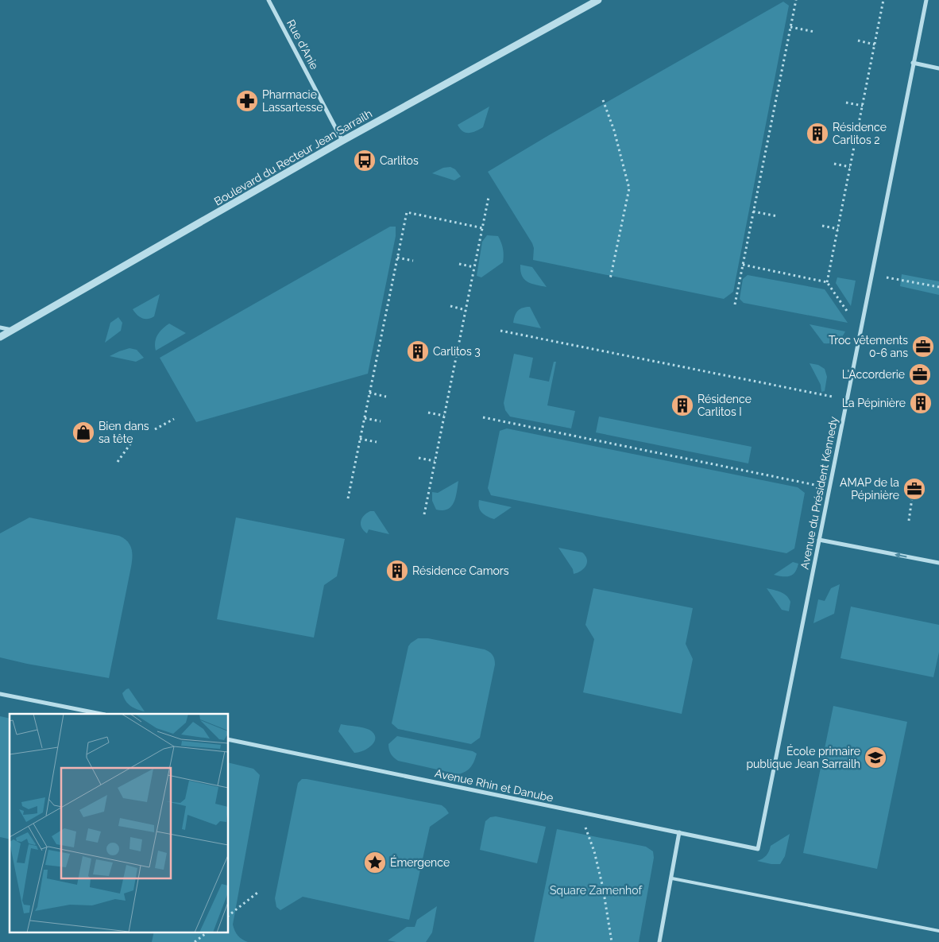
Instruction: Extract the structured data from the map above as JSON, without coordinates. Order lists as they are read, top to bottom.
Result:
{
  "streets": {
    "street": [
      "Rue d'Anie",
      "Boulevard du Recteur Jean Sarrailh",
      "Avenue du Président Kennedy",
      "Avenue Rhin et Danube"
    ]
  },
  "crossings": [
    ["Rue d'Anie", "Boulevard du Recteur Jean Sarrailh"],
    ["Avenue du Président Kennedy", "Avenue Rhin et Danube"]
  ],
  "parks": ["Square Zamenhof"],
  "places": {
    "pharmacy": ["Pharmacie Lassartesse"],
    "building": [
      "Résidence Carlitos 2",
      "Carlitos 3",
      "La Pépinière",
      "Résidence Carlitos I",
      "Résidence Camors"
    ],
    "bus stop": ["Carlitos"],
    "office": ["Troc vêtements 0-6 ans", "L'Accorderie", "AMAP de la Pépinière"],
    "shop": ["Bien dans sa tête"],
    "school or university": ["École primaire publique Jean Sarrailh"],
    "place": ["Émergence"]
  }
}
